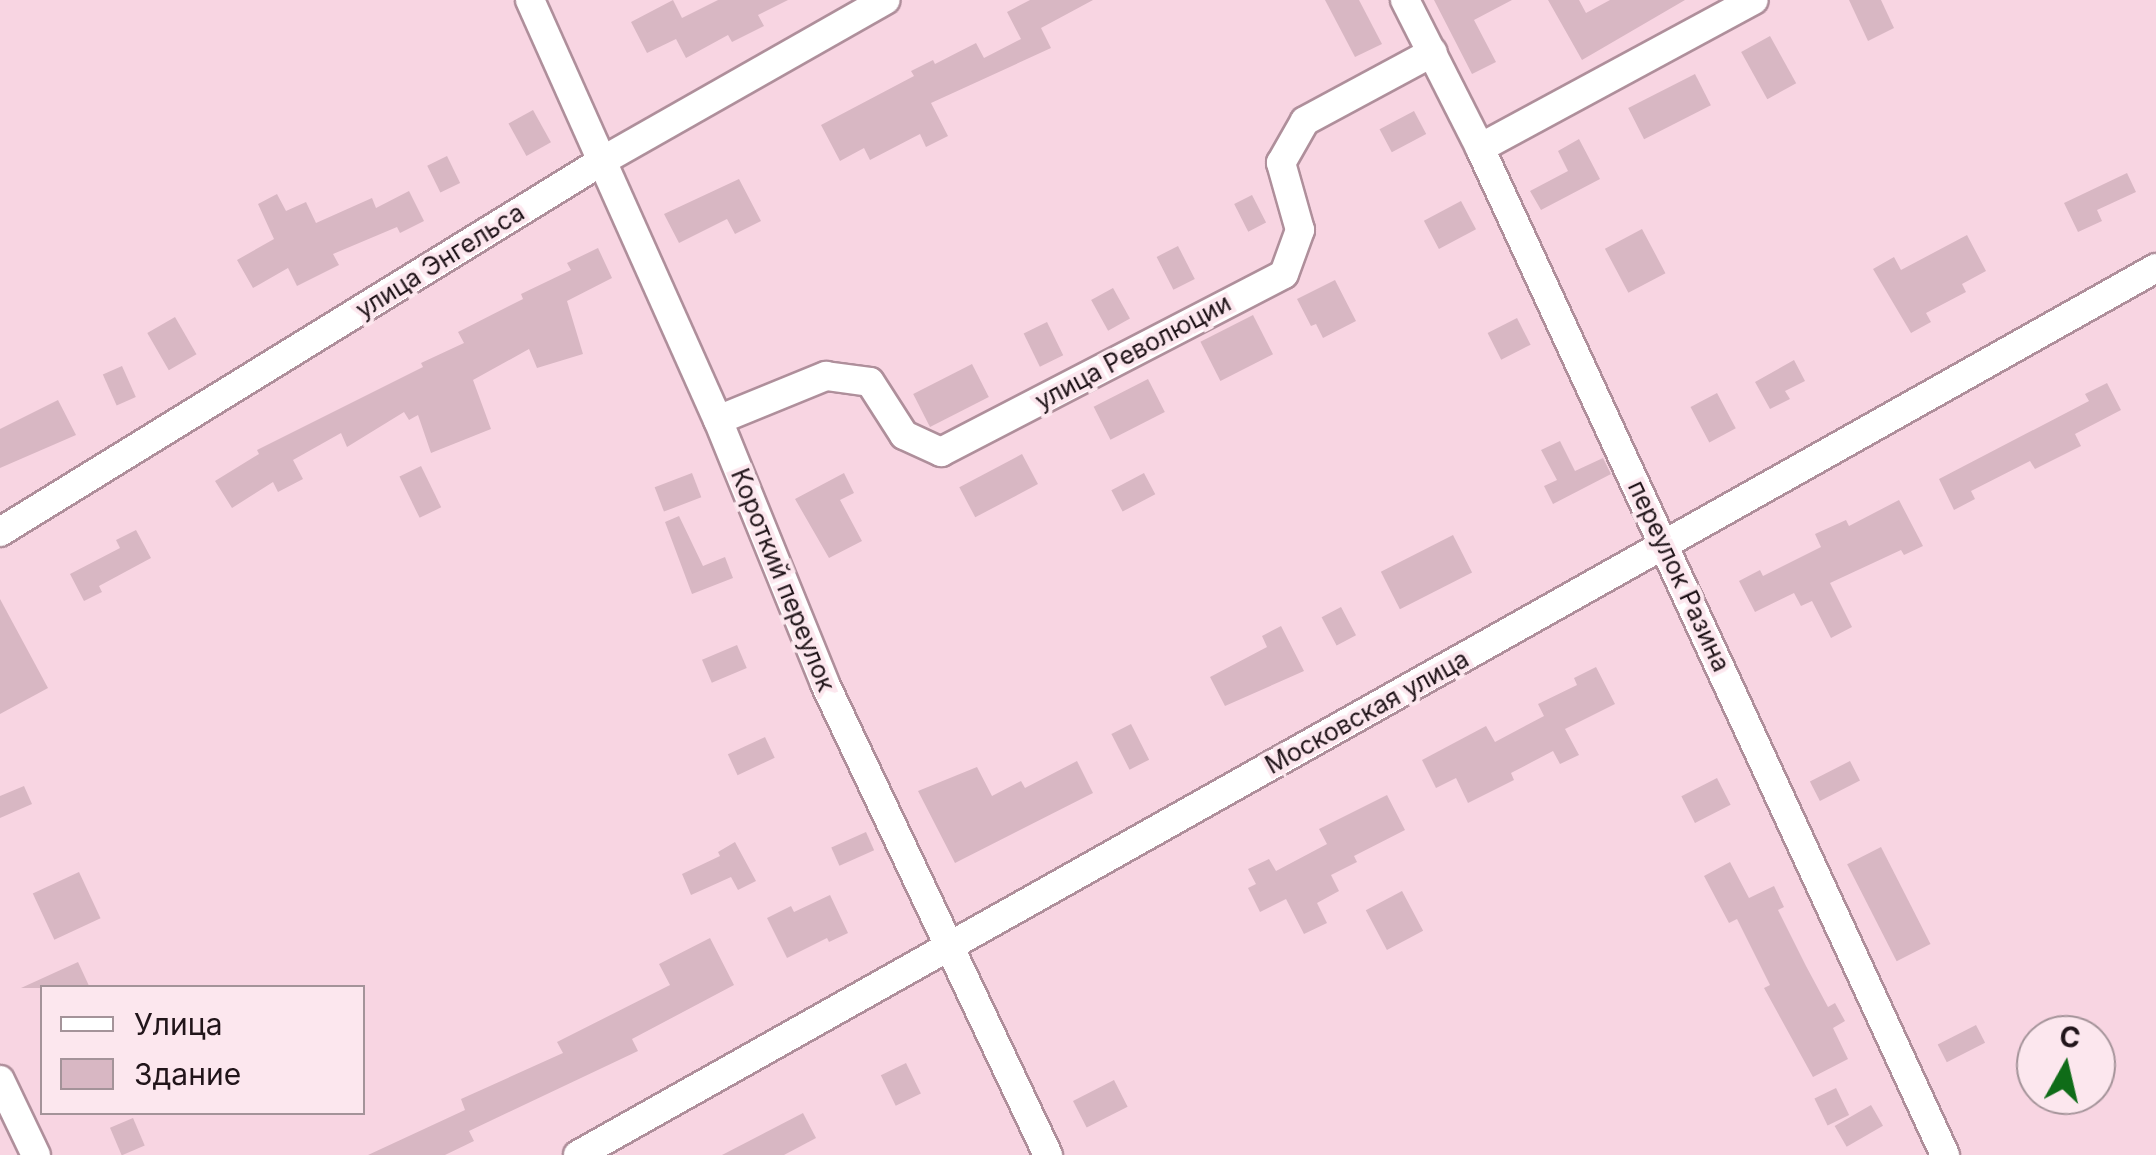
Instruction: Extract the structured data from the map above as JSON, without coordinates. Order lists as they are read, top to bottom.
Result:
{
  "streets": {
    "street": [
      "улица Энгельса",
      "улица Революции",
      "переулок Разина",
      "Короткий переулок",
      "Московская улица"
    ]
  },
  "crossings": [
    ["улица Энгельса", "Короткий переулок"],
    ["улица Революции", "переулок Разина"],
    ["улица Революции", "Короткий переулок"],
    ["переулок Разина", "Московская улица"],
    ["Короткий переулок", "Московская улица"]
  ],
  "legend": ["Улица", "Здание"],
  "north": "top"
}
